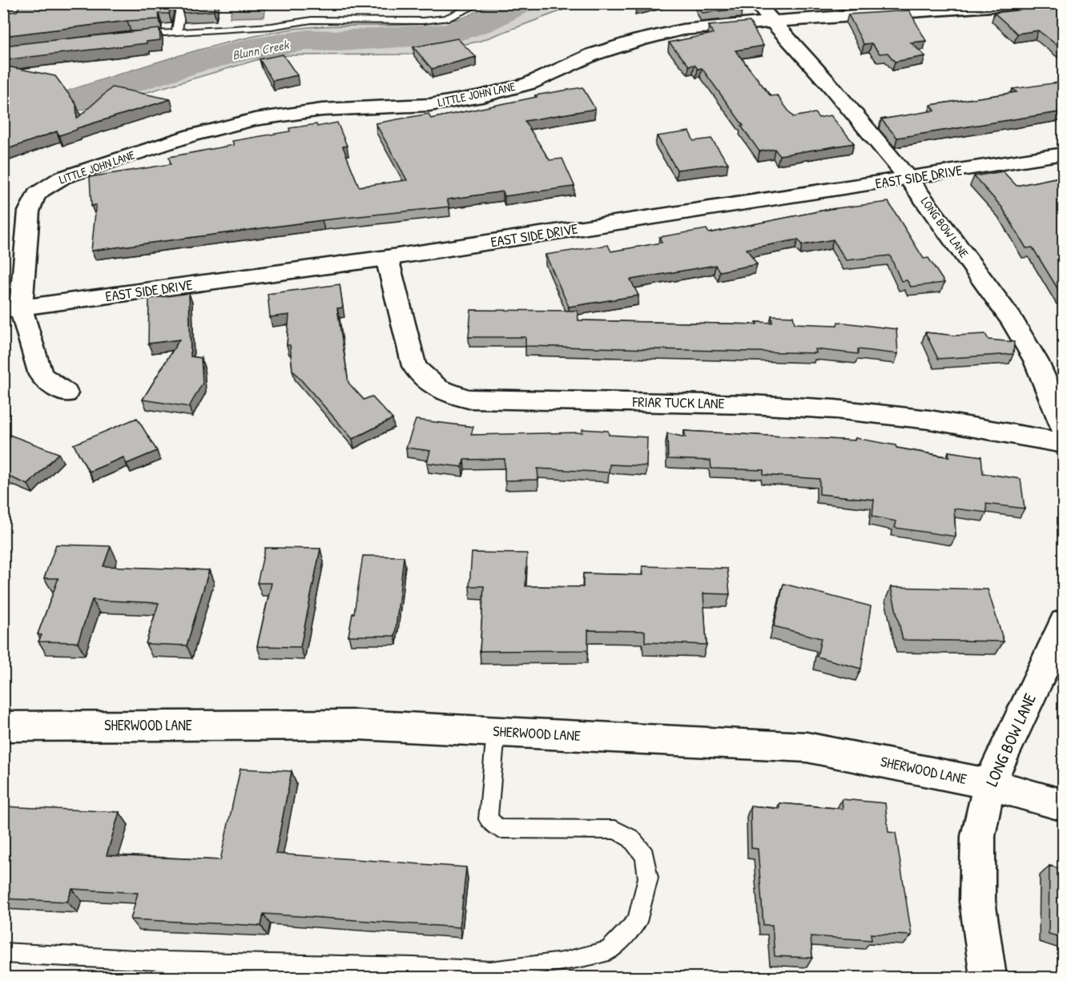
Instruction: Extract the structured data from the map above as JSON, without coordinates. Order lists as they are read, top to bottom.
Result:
{
  "streets": {
    "street": [
      "LITTLE JOHN LANE",
      "EAST SIDE DRIVE",
      "LONG BOW LANE",
      "FRIAR TUCK LANE",
      "SHERWOOD LANE"
    ]
  },
  "crossings": [
    ["LITTLE JOHN LANE", "EAST SIDE DRIVE"],
    ["LITTLE JOHN LANE", "LONG BOW LANE"],
    ["EAST SIDE DRIVE", "LONG BOW LANE"],
    ["EAST SIDE DRIVE", "FRIAR TUCK LANE"],
    ["LONG BOW LANE", "SHERWOOD LANE"]
  ],
  "water": ["Blunn Creek"]
}
